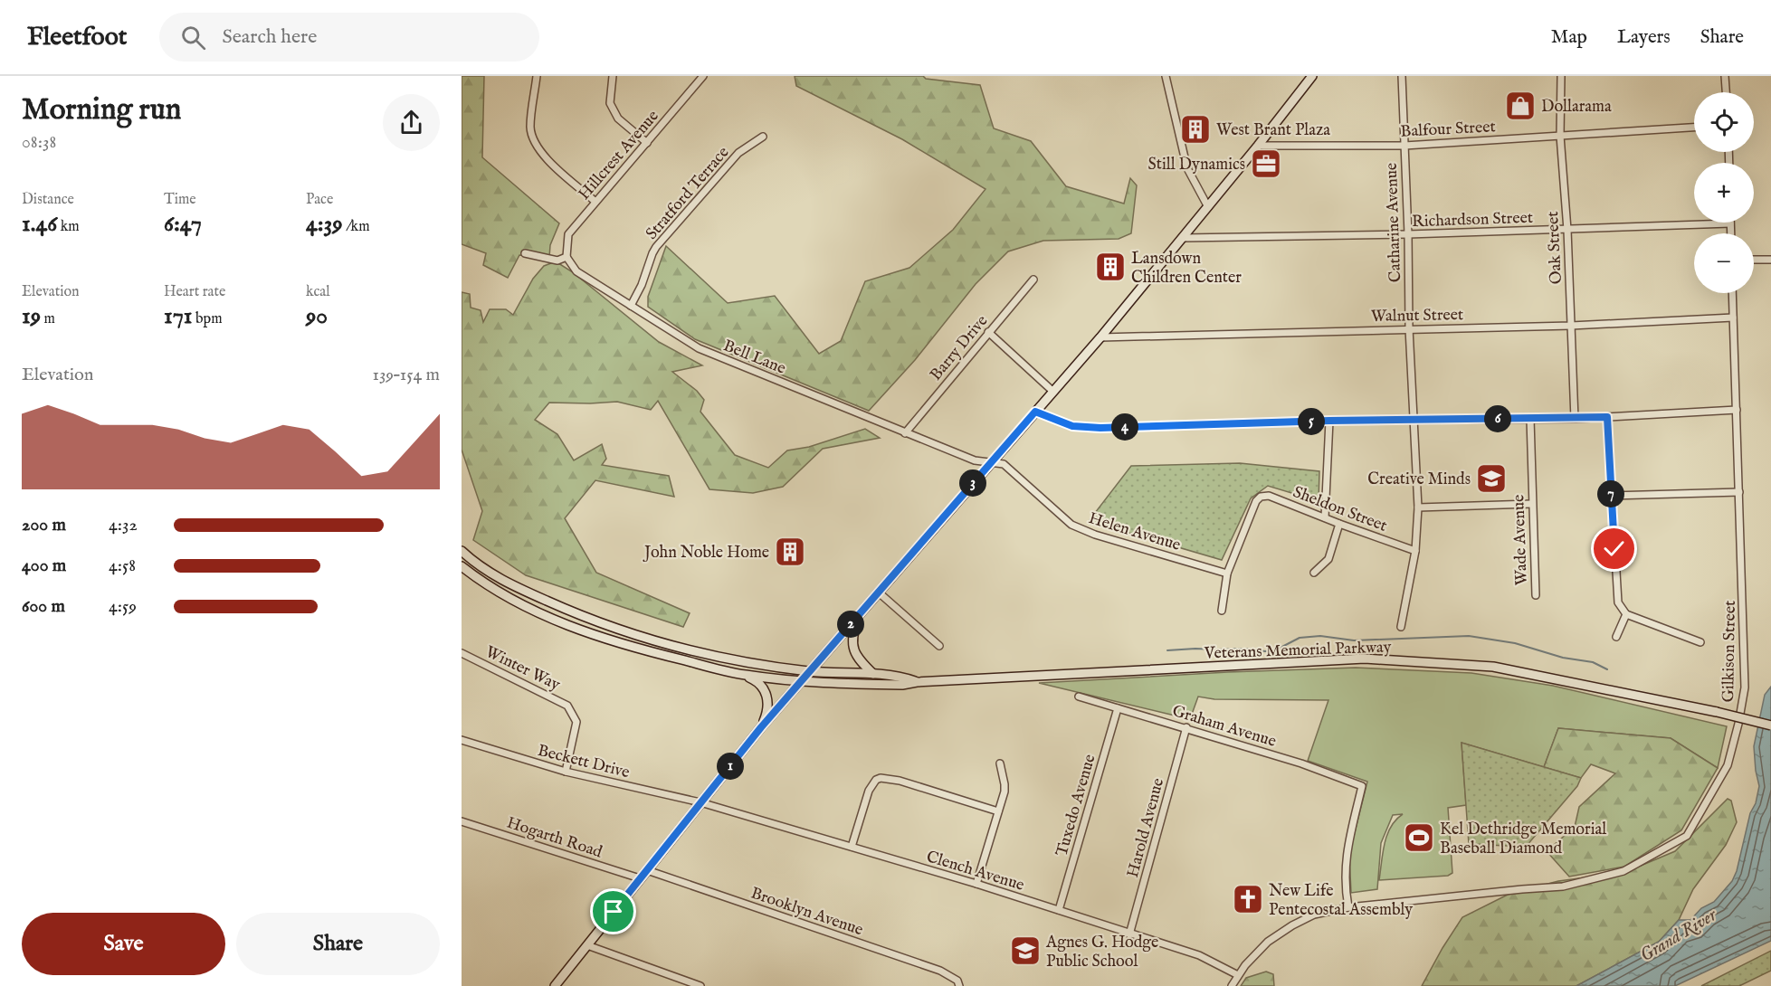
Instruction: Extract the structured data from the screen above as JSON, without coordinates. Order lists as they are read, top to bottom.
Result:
{
  "streets": {
    "main road": ["Veterans Memorial Parkway"],
    "street": [
      "Balfour Street",
      "Hillcrest Avenue",
      "Stratford Terrace",
      "Richardson Street",
      "Catharine Avenue",
      "Oak Street",
      "Walnut Street",
      "Barry Drive",
      "Bell Lane",
      "Sheldon Street",
      "Helen Avenue",
      "Wade Avenue",
      "Gilkison Street",
      "Winter Way",
      "Graham Avenue",
      "Beckett Drive",
      "Tuxedo Avenue",
      "Harold Avenue",
      "Hogarth Road",
      "Clench Avenue",
      "Brooklyn Avenue"
    ]
  },
  "crossings": [
    ["Balfour Street", "Catharine Avenue"],
    ["Balfour Street", "Oak Street"],
    ["Hillcrest Avenue", "Bell Lane"],
    ["Stratford Terrace", "Bell Lane"],
    ["Richardson Street", "Catharine Avenue"],
    ["Richardson Street", "Oak Street"],
    ["Catharine Avenue", "Walnut Street"],
    ["Catharine Avenue", "Sheldon Street"],
    ["Oak Street", "Walnut Street"],
    ["Walnut Street", "Gilkison Street"],
    ["Barry Drive", "Bell Lane"],
    ["Bell Lane", "Helen Avenue"],
    ["Sheldon Street", "Helen Avenue"],
    ["Gilkison Street", "Graham Avenue"],
    ["Gilkison Street", "Clench Avenue"],
    ["Winter Way", "Beckett Drive"],
    ["Graham Avenue", "Tuxedo Avenue"],
    ["Graham Avenue", "Harold Avenue"],
    ["Beckett Drive", "Clench Avenue"],
    ["Tuxedo Avenue", "Clench Avenue"],
    ["Harold Avenue", "Clench Avenue"]
  ],
  "water": ["Grand River"],
  "places": {
    "shop": ["Dollarama"],
    "building": ["West Brant Plaza", "Lansdown Children Center", "John Noble Home"],
    "office": ["Still Dynamics"],
    "school or university": ["Creative Minds", "Agnes G. Hodge Public School"],
    "sports": ["Kel Dethridge Memorial Baseball Diamond"],
    "church": ["New Life Pentecostal Assembly"]
  },
  "page": {
    "header": "Fleetfoot",
    "search": "Search here",
    "nav": ["Map", "Layers", "Share"],
    "heading": ["Morning run", "08:38"],
    "map_buttons": ["+", "−"],
    "stats": [
      ["Distance", "1.46 km"],
      ["Time", "6:47"],
      ["Pace", "4:39 /km"],
      ["Elevation", "19 m"],
      ["Heart rate", "171 bpm"],
      ["kcal", "90"]
    ],
    "chart": ["Elevation", "139–154 m"],
    "pins": [
      "6",
      "5",
      "4",
      "3",
      "7",
      "2",
      "1"
    ],
    "list": [
      {
        "name": "200 m",
        "note": "4:32"
      },
      {
        "name": "400 m",
        "note": "4:58"
      },
      {
        "name": "600 m",
        "note": "4:59"
      }
    ],
    "buttons": ["Save", "Share"]
  }
}
